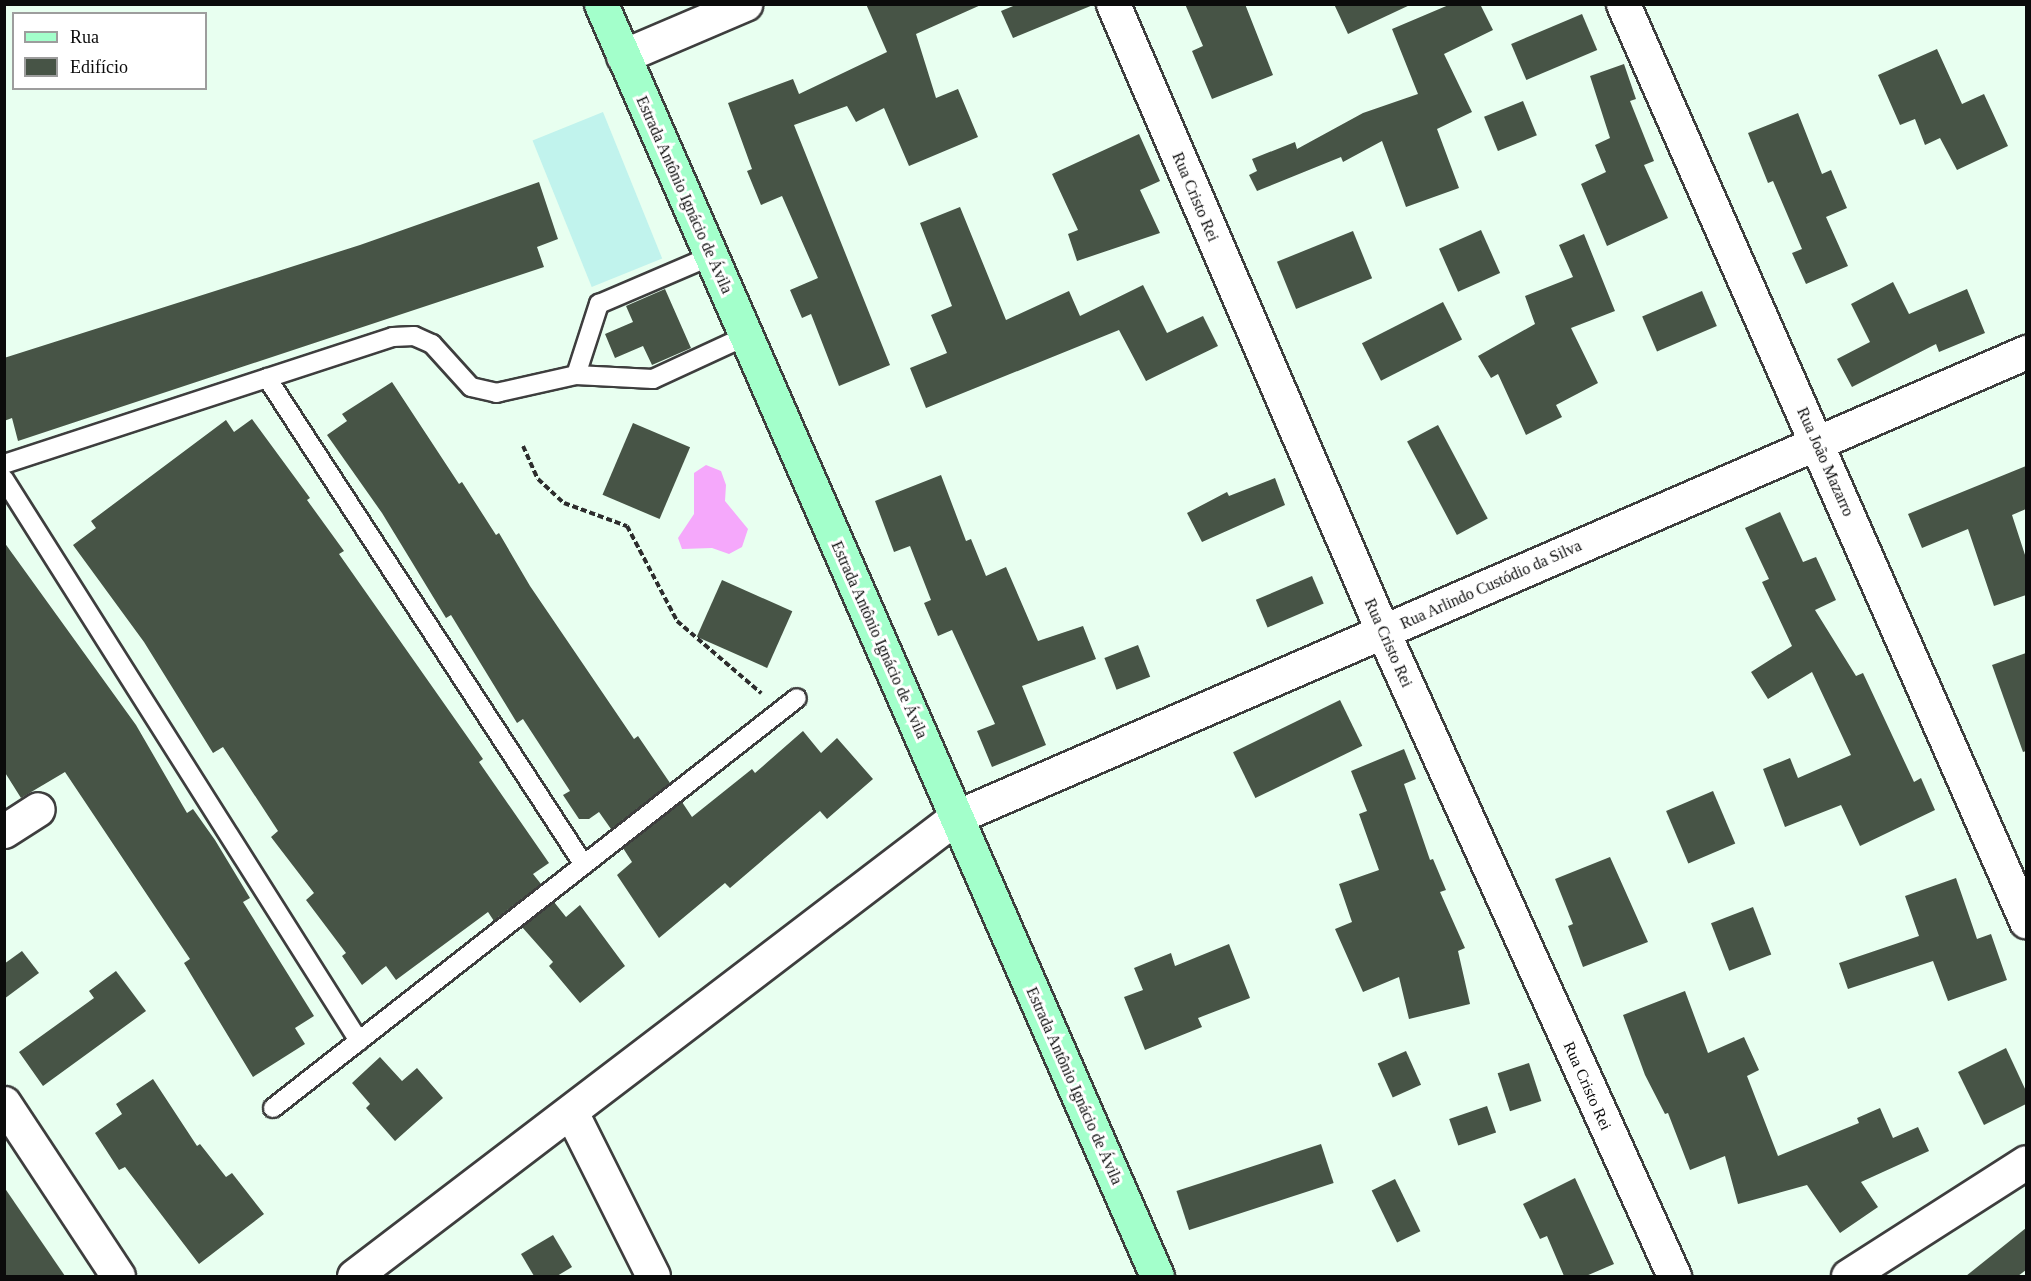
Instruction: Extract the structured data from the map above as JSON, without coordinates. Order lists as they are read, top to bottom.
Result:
{
  "streets": {
    "street": [
      "Estrada Antônio Ignácio de Ávila",
      "Rua Cristo Rei",
      "Rua João Mazarro",
      "Rua Arlindo Custódio da Silva"
    ]
  },
  "crossings": [
    ["Estrada Antônio Ignácio de Ávila", "Rua Arlindo Custódio da Silva"],
    ["Rua Cristo Rei", "Rua Arlindo Custódio da Silva"],
    ["Rua João Mazarro", "Rua Arlindo Custódio da Silva"]
  ],
  "legend": ["Rua", "Edifício"]
}
